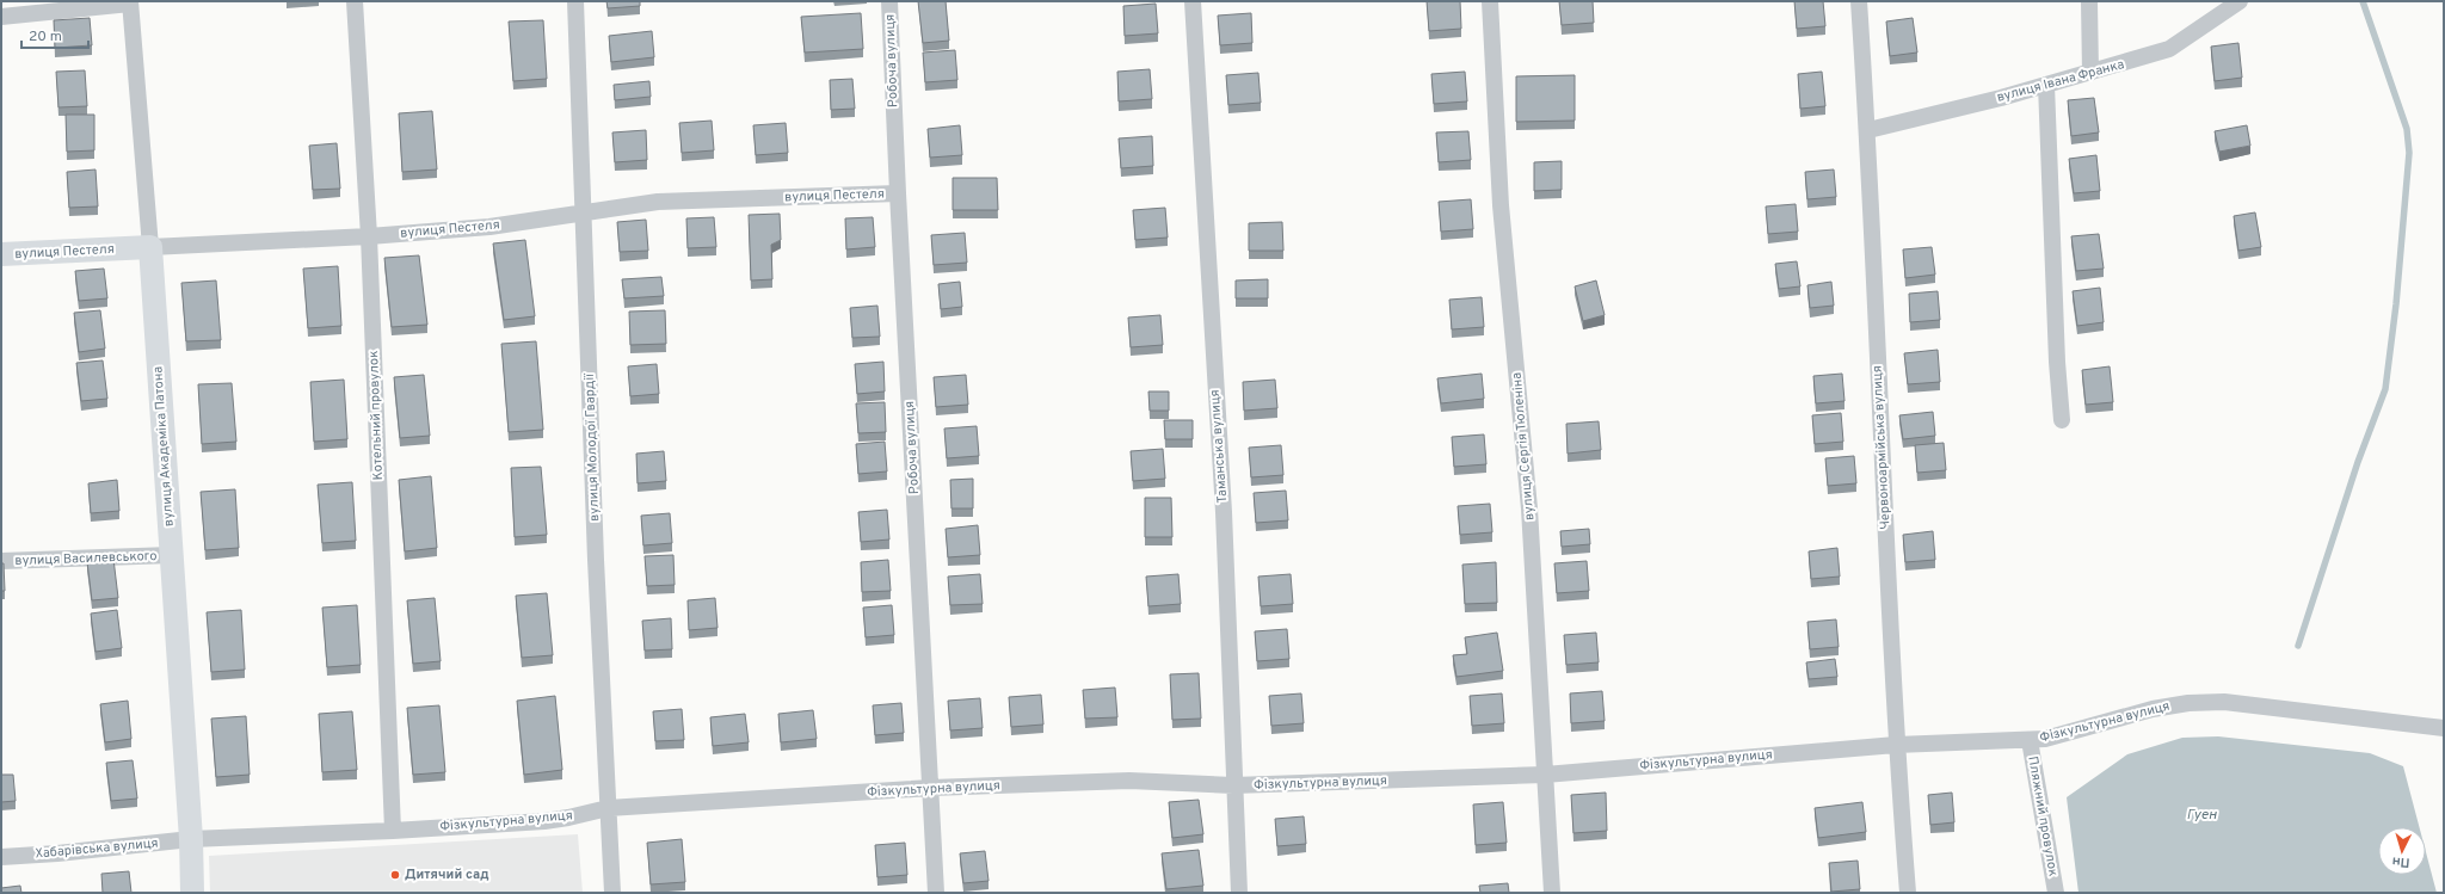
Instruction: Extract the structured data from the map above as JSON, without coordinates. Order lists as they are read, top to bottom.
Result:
{
  "streets": {
    "street": [
      "Робоча вулиця",
      "вулиця Івана Франка",
      "вулиця Пестеля",
      "Котельний провулок",
      "вулиця Академіка Патона",
      "Таманська вулиця",
      "вулиця Сергія Тюленіна",
      "вулиця Молодої Гвардії",
      "Червоноармійська вулиця",
      "вулиця Василевського",
      "Фізкультурна вулиця",
      "Пляжний провулок",
      "Хабарівська вулиця"
    ]
  },
  "crossings": [
    ["Робоча вулиця", "вулиця Пестеля"],
    ["Робоча вулиця", "Фізкультурна вулиця"],
    ["вулиця Івана Франка", "Червоноармійська вулиця"],
    ["вулиця Пестеля", "Котельний провулок"],
    ["вулиця Пестеля", "вулиця Академіка Патона"],
    ["вулиця Пестеля", "вулиця Молодої Гвардії"],
    ["Котельний провулок", "Фізкультурна вулиця"],
    ["вулиця Академіка Патона", "вулиця Василевського"],
    ["вулиця Академіка Патона", "Фізкультурна вулиця"],
    ["вулиця Академіка Патона", "Хабарівська вулиця"],
    ["Таманська вулиця", "Фізкультурна вулиця"],
    ["вулиця Сергія Тюленіна", "Фізкультурна вулиця"],
    ["вулиця Молодої Гвардії", "Фізкультурна вулиця"],
    ["Червоноармійська вулиця", "Фізкультурна вулиця"],
    ["Фізкультурна вулиця", "Пляжний провулок"],
    ["Фізкультурна вулиця", "Хабарівська вулиця"]
  ],
  "water": ["Гуен"],
  "places": ["Дитячий сад"],
  "scale_bar": "20 m",
  "north": "bottom"
}
